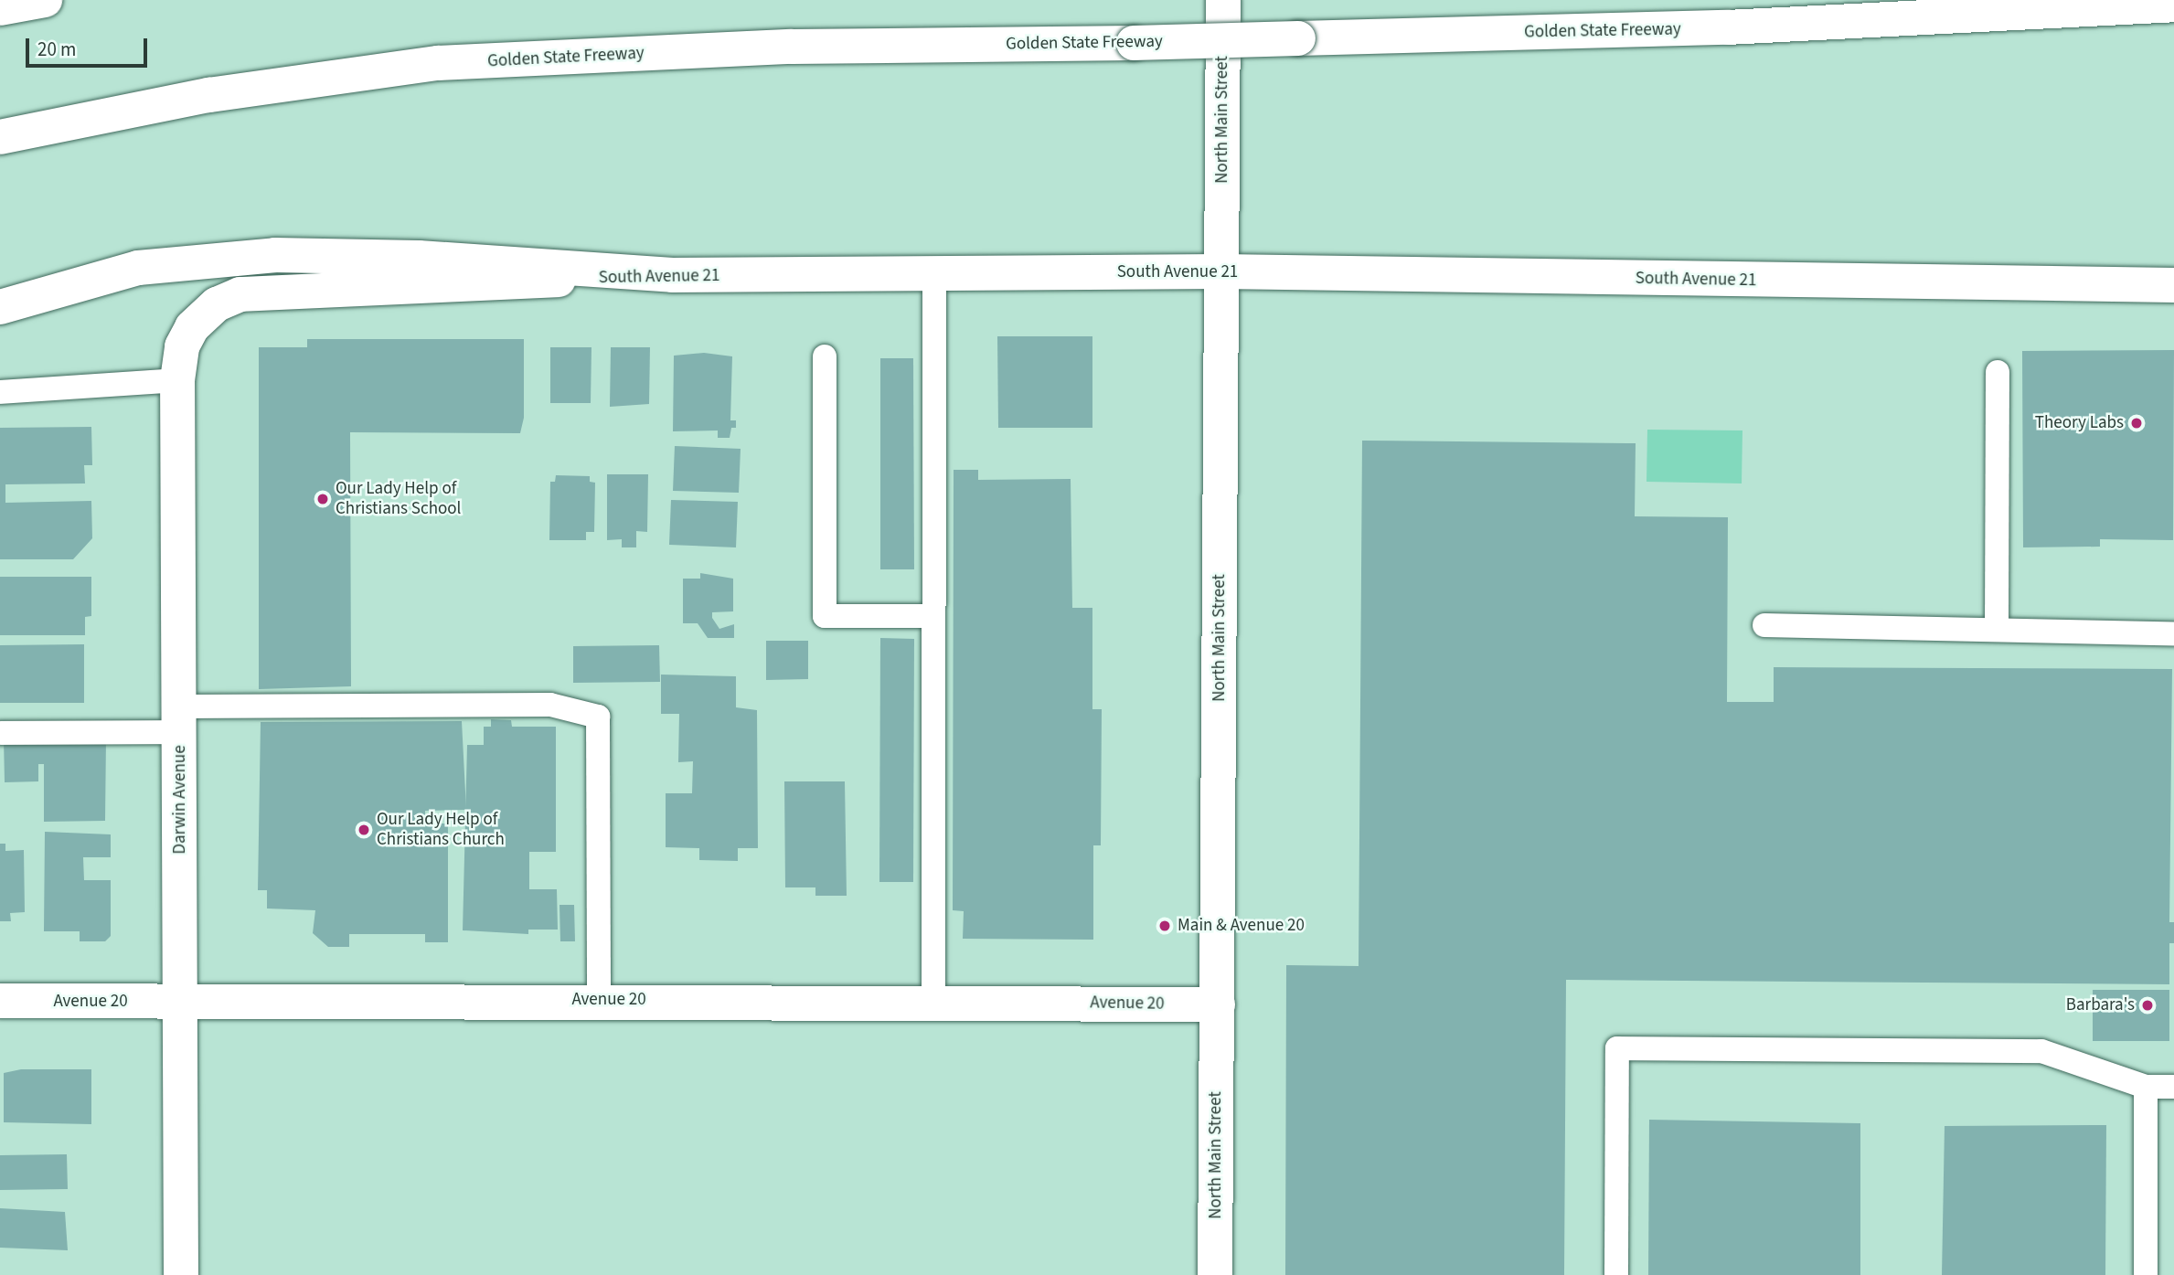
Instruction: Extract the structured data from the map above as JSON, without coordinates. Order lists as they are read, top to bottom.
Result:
{
  "streets": {
    "main road": [
      "Golden State Freeway",
      "North Main Street",
      "South Avenue 21",
      "Darwin Avenue",
      "Avenue 20"
    ]
  },
  "crossings": [
    ["North Main Street", "South Avenue 21"],
    ["North Main Street", "Avenue 20"],
    ["South Avenue 21", "Darwin Avenue"],
    ["Darwin Avenue", "Avenue 20"]
  ],
  "places": [
    "Theory Labs",
    "Our Lady Help of Christians School",
    "Our Lady Help of Christians Church",
    "Main & Avenue 20",
    "Barbara's"
  ],
  "scale_bar": "20 m"
}
